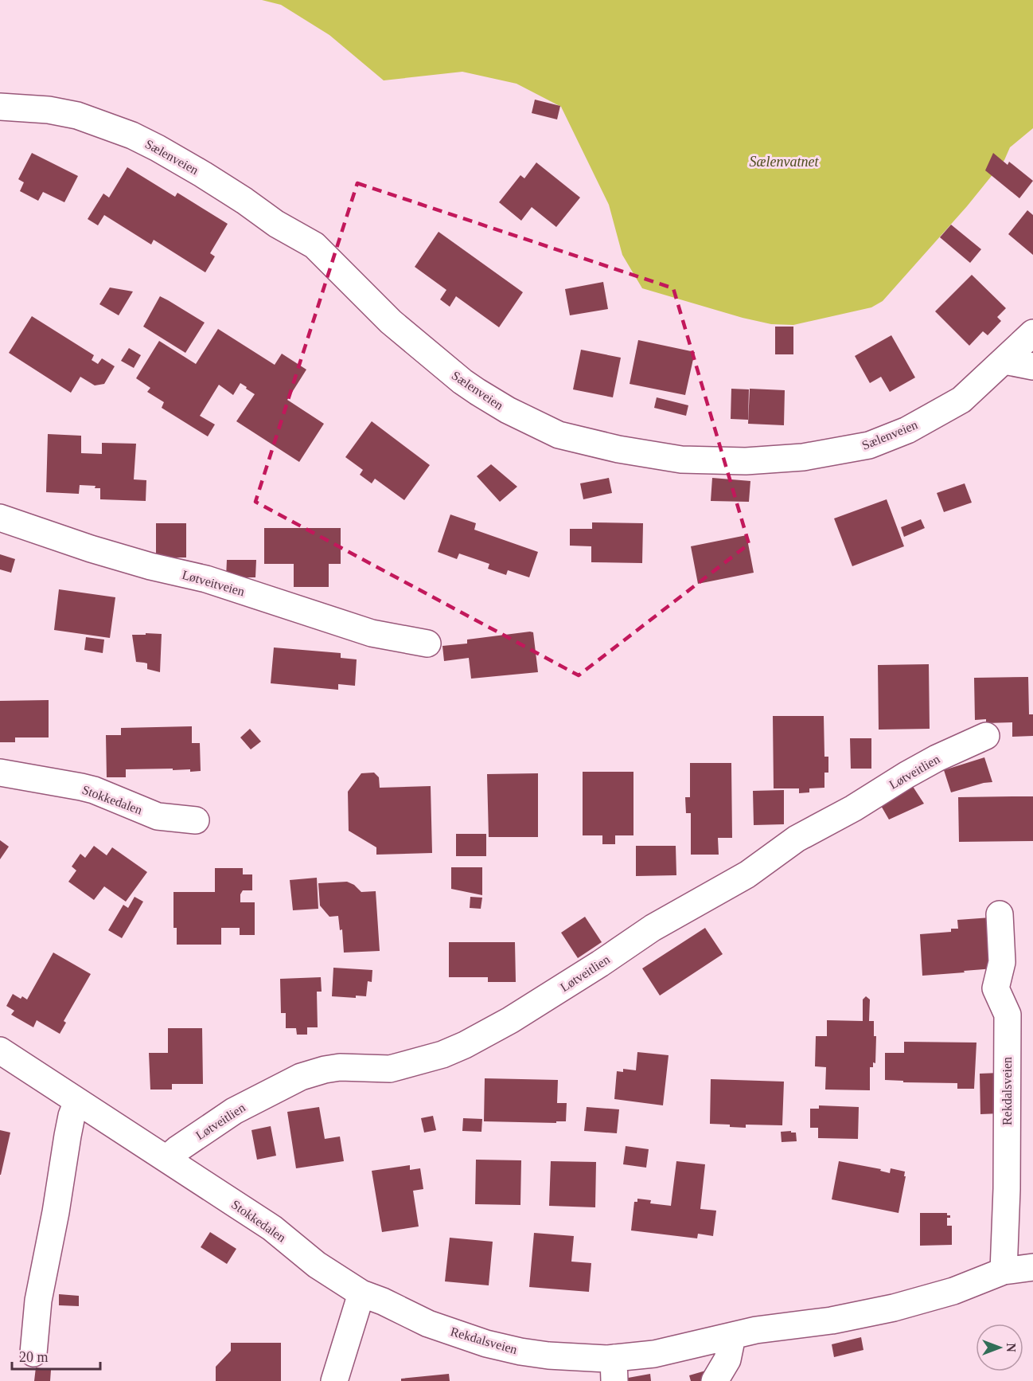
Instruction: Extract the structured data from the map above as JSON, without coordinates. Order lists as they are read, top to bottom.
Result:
{
  "streets": {
    "street": [
      "Sælenveien",
      "Løtveitveien",
      "Løtveitlien",
      "Stokkedalen",
      "Rekdalsveien"
    ]
  },
  "crossings": [
    ["Løtveitlien", "Stokkedalen"],
    ["Stokkedalen", "Rekdalsveien"]
  ],
  "water": ["Sælenvatnet"],
  "scale_bar": "20 m",
  "north": "right"
}
